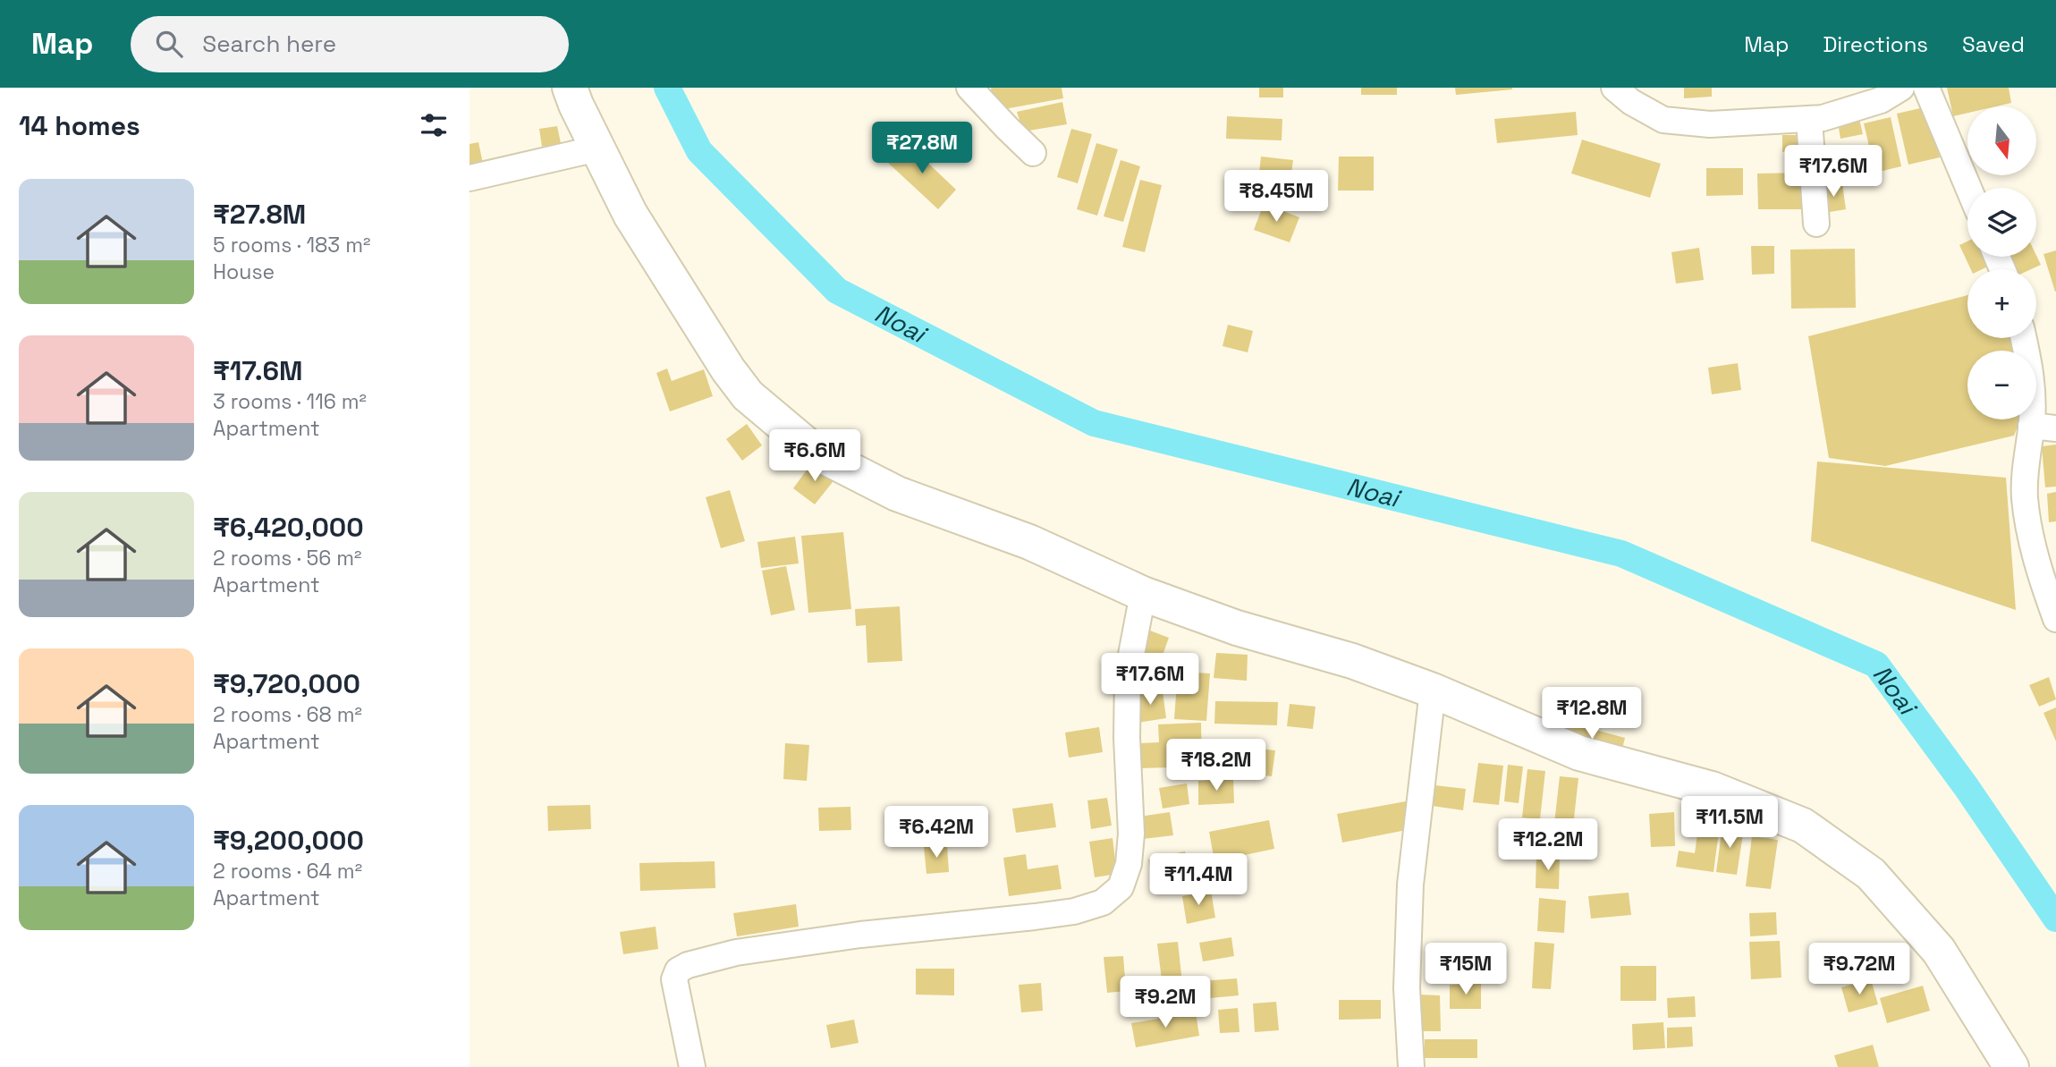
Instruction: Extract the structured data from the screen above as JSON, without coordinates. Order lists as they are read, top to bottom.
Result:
{
  "water": ["Noai"],
  "north": "bottom",
  "page": {
    "header": "Map",
    "search": "Search here",
    "nav": ["Map", "Directions", "Saved"],
    "heading": "14 homes",
    "map_buttons": ["+", "−"],
    "price": [
      "₹27.8M",
      "₹17.6M",
      "₹8.45M",
      "₹6.6M",
      "₹17.6M",
      "₹12.8M",
      "₹18.2M",
      "₹11.5M",
      "₹6.42M",
      "₹12.2M",
      "₹11.4M",
      "₹15M",
      "₹9.72M",
      "₹9.2M"
    ],
    "list": [
      {
        "name": "₹27.8M",
        "note": "5 rooms · 183 m² · House"
      },
      {
        "name": "₹17.6M",
        "note": "3 rooms · 116 m² · Apartment"
      },
      {
        "name": "₹6,420,000",
        "note": "2 rooms · 56 m² · Apartment"
      },
      {
        "name": "₹9,720,000",
        "note": "2 rooms · 68 m² · Apartment"
      },
      {
        "name": "₹9,200,000",
        "note": "2 rooms · 64 m² · Apartment"
      }
    ]
  }
}
